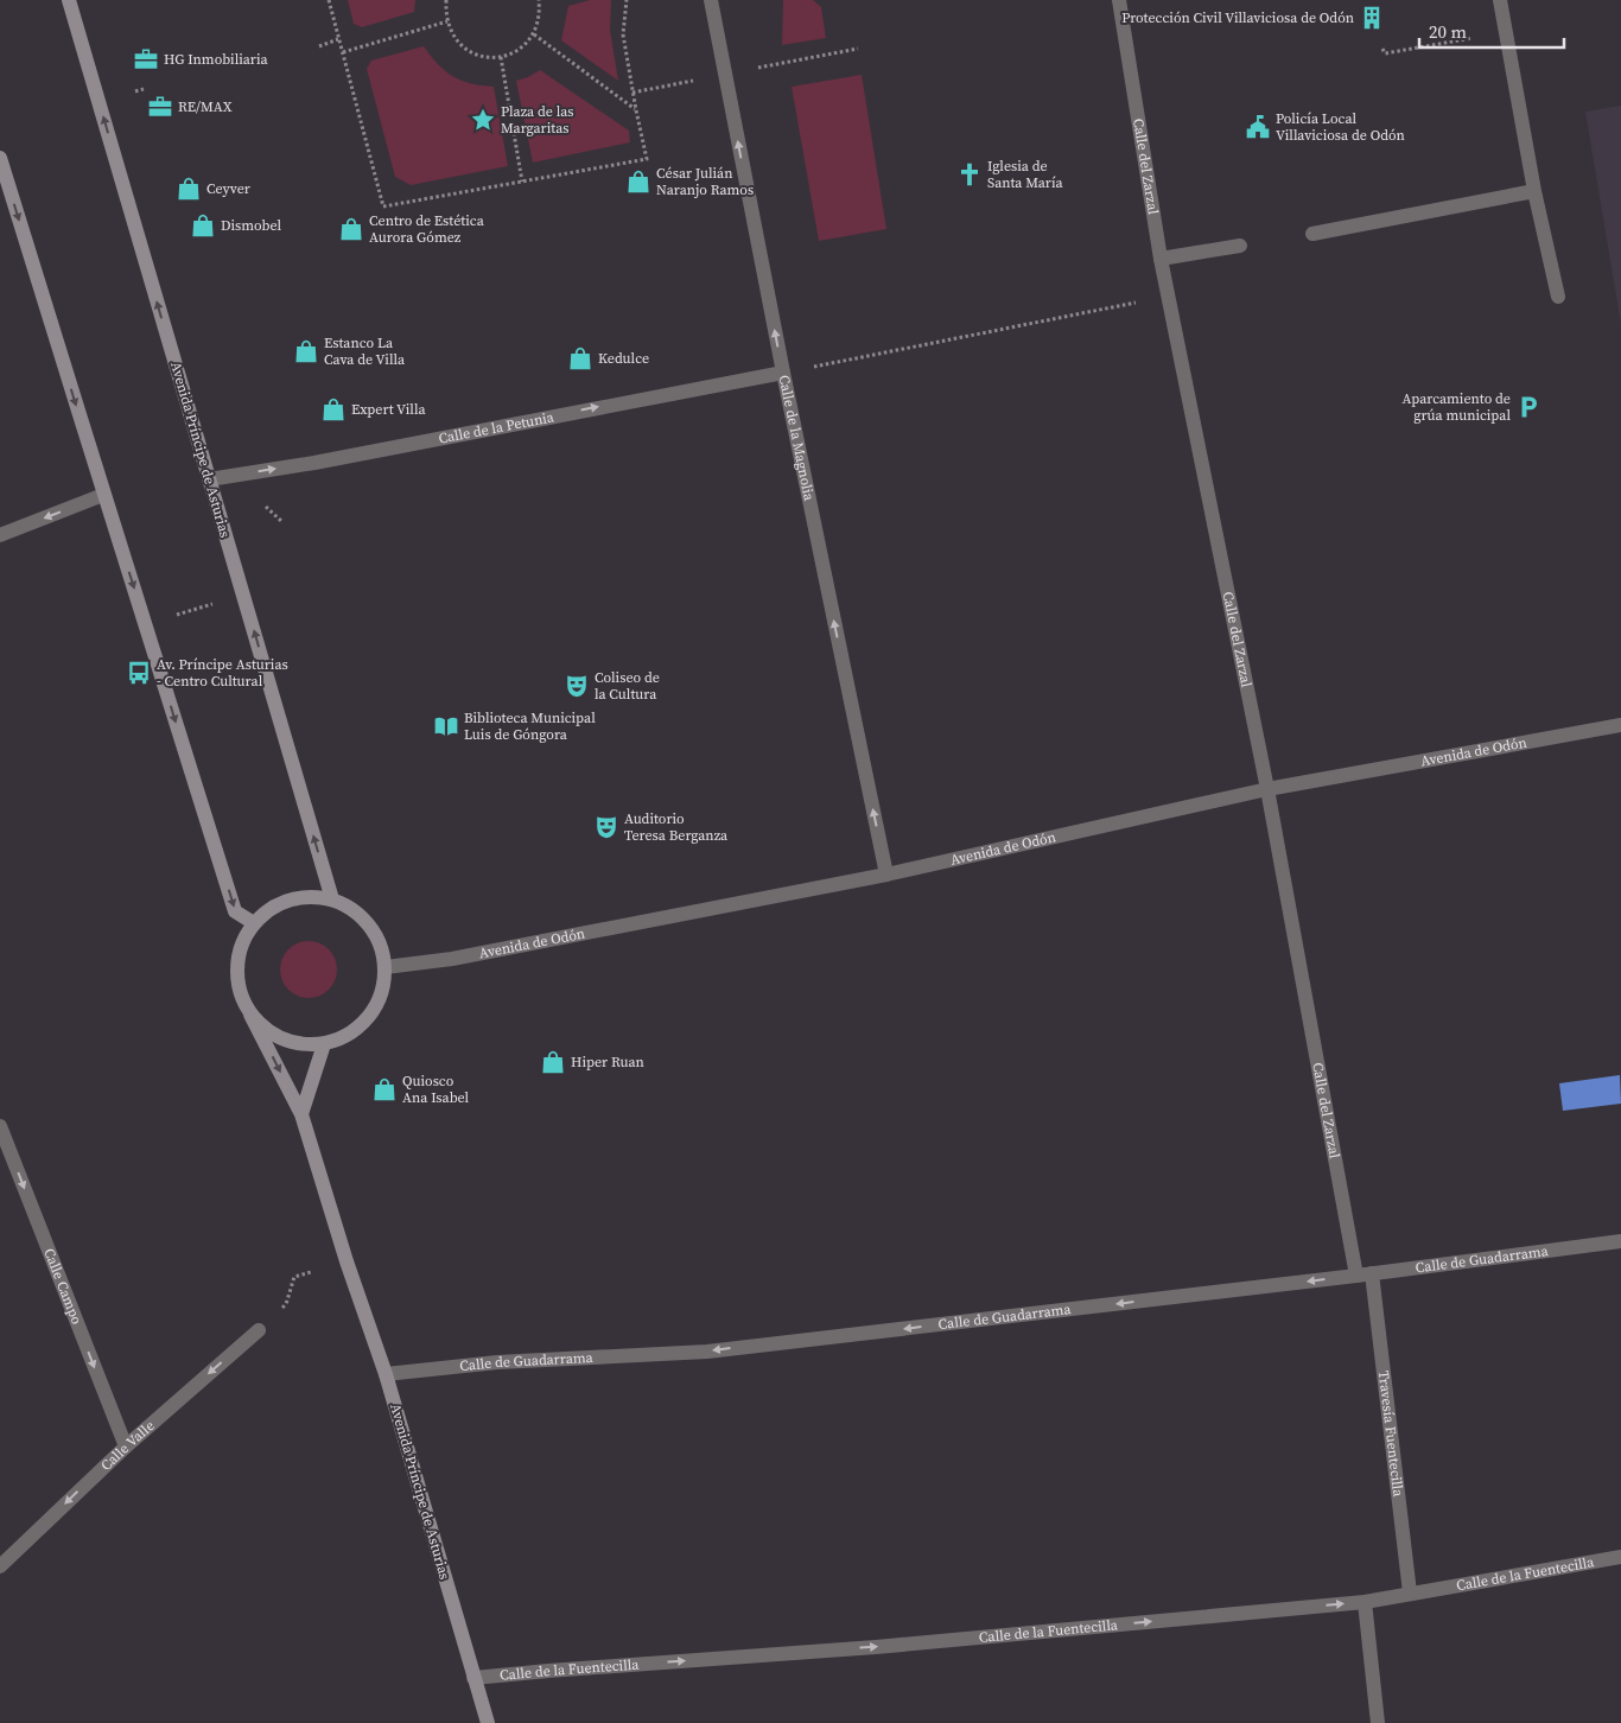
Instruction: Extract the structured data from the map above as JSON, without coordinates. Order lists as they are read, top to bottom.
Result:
{
  "streets": {
    "street": [
      "Calle del Zarzal",
      "Calle de la Petunia",
      "Calle de la Magnolia",
      "Avenida Príncipe de Asturias",
      "Avenida de Odón",
      "Calle de Guadarrama",
      "Calle Campo",
      "Travesía Fuentecilla",
      "Calle Valle",
      "Calle de la Fuentecilla"
    ]
  },
  "crossings": [
    ["Calle del Zarzal", "Avenida de Odón"],
    ["Calle del Zarzal", "Calle de Guadarrama"],
    ["Calle del Zarzal", "Travesía Fuentecilla"],
    ["Calle de la Petunia", "Calle de la Magnolia"],
    ["Calle de la Petunia", "Avenida Príncipe de Asturias"],
    ["Calle de la Magnolia", "Avenida de Odón"],
    ["Avenida Príncipe de Asturias", "Avenida de Odón"],
    ["Avenida Príncipe de Asturias", "Calle de Guadarrama"],
    ["Avenida Príncipe de Asturias", "Calle de la Fuentecilla"],
    ["Calle de Guadarrama", "Travesía Fuentecilla"],
    ["Calle Campo", "Calle Valle"],
    ["Travesía Fuentecilla", "Calle de la Fuentecilla"]
  ],
  "one_way": [
    "Calle de la Petunia",
    "Calle de la Magnolia",
    "Calle de Guadarrama",
    "Calle Campo",
    "Calle Valle",
    "Calle de la Fuentecilla"
  ],
  "places": {
    "building": ["Protección Civil Villaviciosa de Odón"],
    "office": ["HG Inmobiliaria", "RE/MAX"],
    "place": ["Plaza de las Margaritas"],
    "public building": ["Policía Local Villaviciosa de Odón"],
    "church": ["Iglesia de Santa María"],
    "shop": [
      "César Julián Naranjo Ramos",
      "Ceyver",
      "Dismobel",
      "Centro de Estética Aurora Gómez",
      "Estanco La Cava de Villa",
      "Kedulce",
      "Expert Villa",
      "Hiper Ruan",
      "Quiosco Ana Isabel"
    ],
    "parking": ["Aparcamiento de grúa municipal"],
    "bus stop": ["Av. Príncipe Asturias - Centro Cultural"],
    "theatre": ["Coliseo de la Cultura", "Auditorio Teresa Berganza"],
    "library": ["Biblioteca Municipal Luis de Góngora"]
  },
  "scale_bar": "20 m"
}
